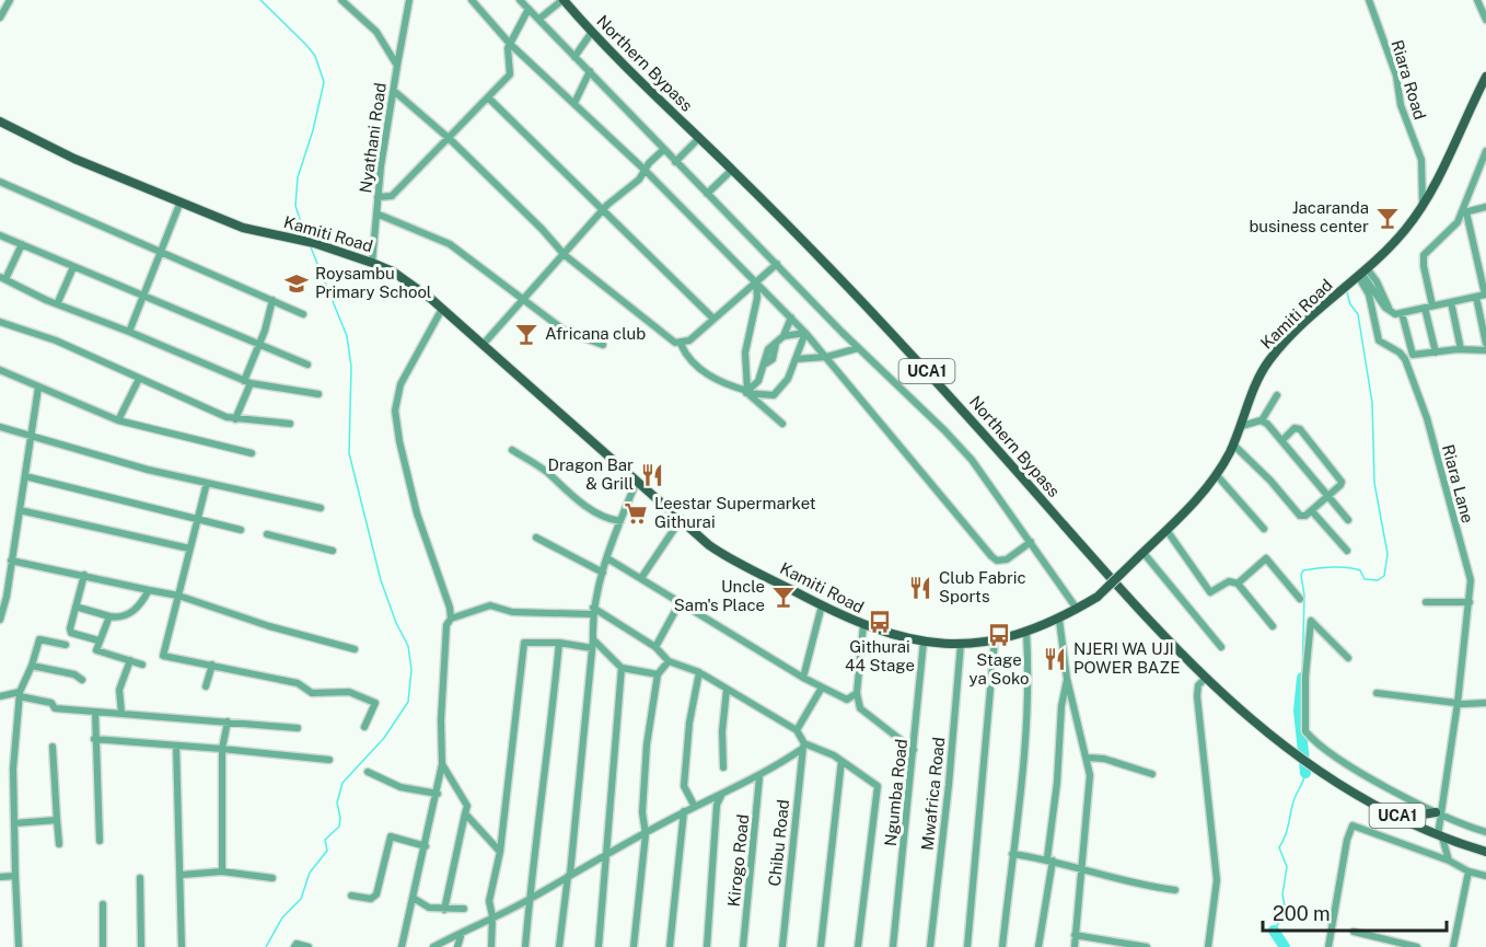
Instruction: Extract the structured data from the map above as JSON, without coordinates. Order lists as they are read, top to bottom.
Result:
{
  "streets": {
    "main road": ["Northern Bypass", "Kamiti Road", "UCA1"],
    "street": [
      "Riara Road",
      "Nyathani Road",
      "Riara Lane",
      "Ngumba Road",
      "Mwafrica Road",
      "Chibu Road",
      "Kirogo Road"
    ]
  },
  "crossings": [
    ["Northern Bypass", "Riara Lane"],
    ["Riara Road", "Kamiti Road"],
    ["Nyathani Road", "Kamiti Road"],
    ["Kamiti Road", "Riara Lane"],
    ["Kamiti Road", "Ngumba Road"],
    ["Kamiti Road", "Mwafrica Road"]
  ],
  "places": {
    "bar": ["Jacaranda business center", "Africana club", "Uncle Sam's Place"],
    "school or university": ["Roysambu Primary School"],
    "restaurant": ["Dragon Bar & Grill", "Club Fabric Sports", "NJERI WA UJI POWER BAZE"],
    "supermarket": ["Leestar Supermarket Githurai"],
    "bus stop": ["Githurai 44 Stage", "Stage ya Soko"]
  },
  "scale_bar": "200 m"
}
